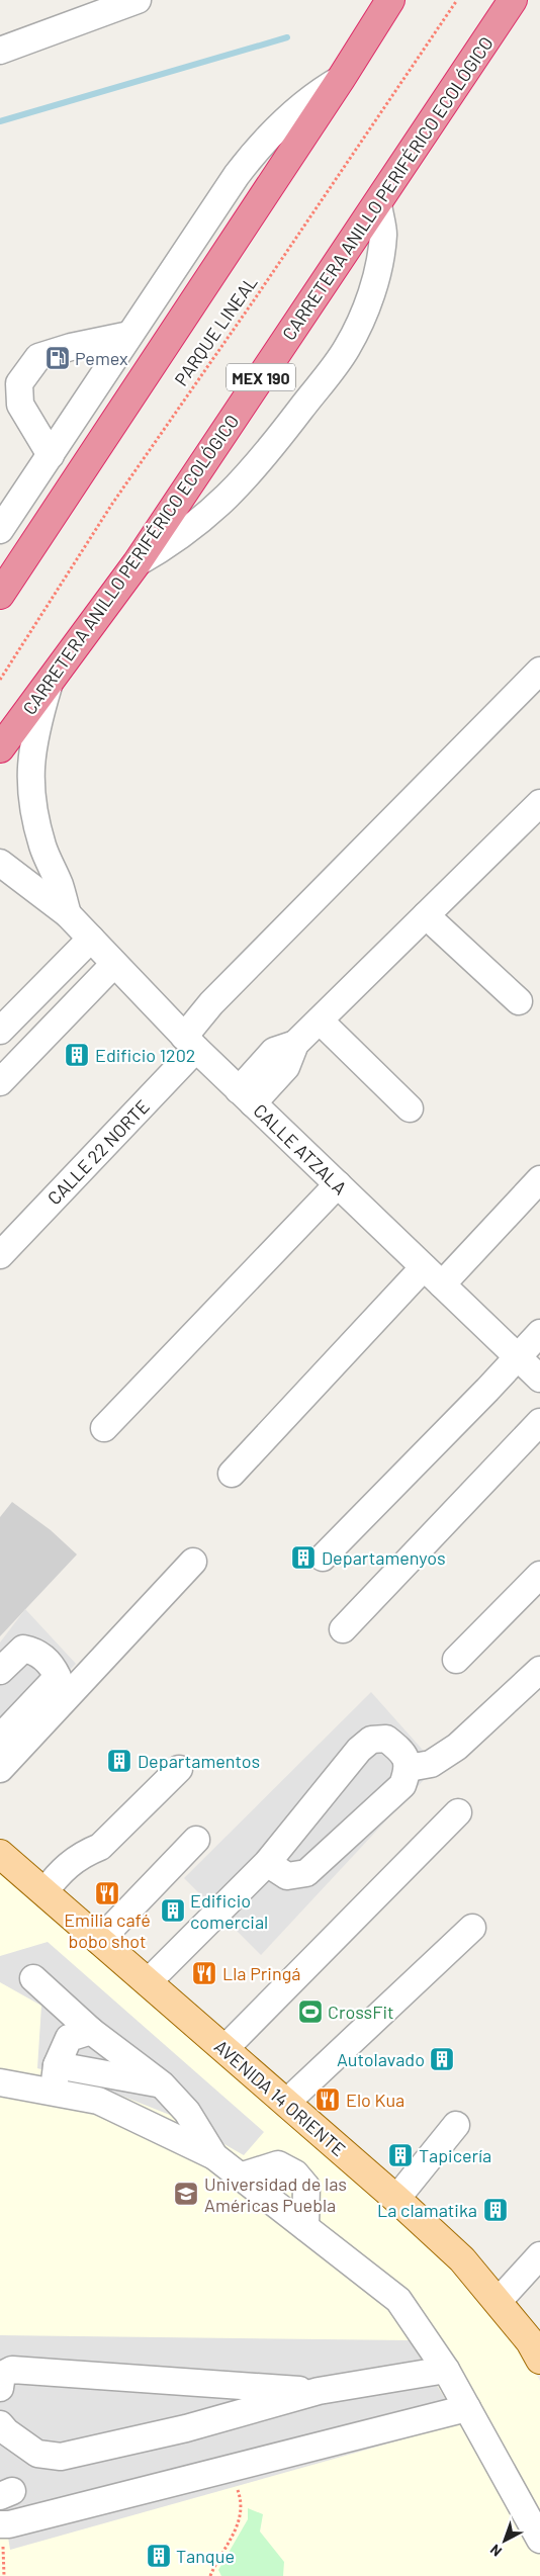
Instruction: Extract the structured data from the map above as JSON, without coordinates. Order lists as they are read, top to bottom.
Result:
{
  "streets": {
    "highway": ["CARRETERA ANILLO PERIFÉRICO ECOLÓGICO", "MEX 190"],
    "main road": ["AVENIDA 14 ORIENTE"],
    "street": ["CALLE ATZALA", "CALLE 22 NORTE"],
    "path": ["PARQUE LINEAL"]
  },
  "crossings": [
    ["CARRETERA ANILLO PERIFÉRICO ECOLÓGICO", "CALLE ATZALA"],
    ["CALLE ATZALA", "CALLE 22 NORTE"]
  ],
  "places": {
    "fuel station": ["Pemex"],
    "building": [
      "Edificio 1202",
      "Departamenyos",
      "Departamentos",
      "Edificio comercial",
      "Autolavado",
      "Tapicería",
      "La clamatika",
      "Tanque"
    ],
    "restaurant": ["Emilia café bobo shot", "Lla Pringá", "Elo Kua"],
    "sports": ["CrossFit"],
    "school or university": ["Universidad de las Américas Puebla"]
  },
  "north": "bottom left"
}
